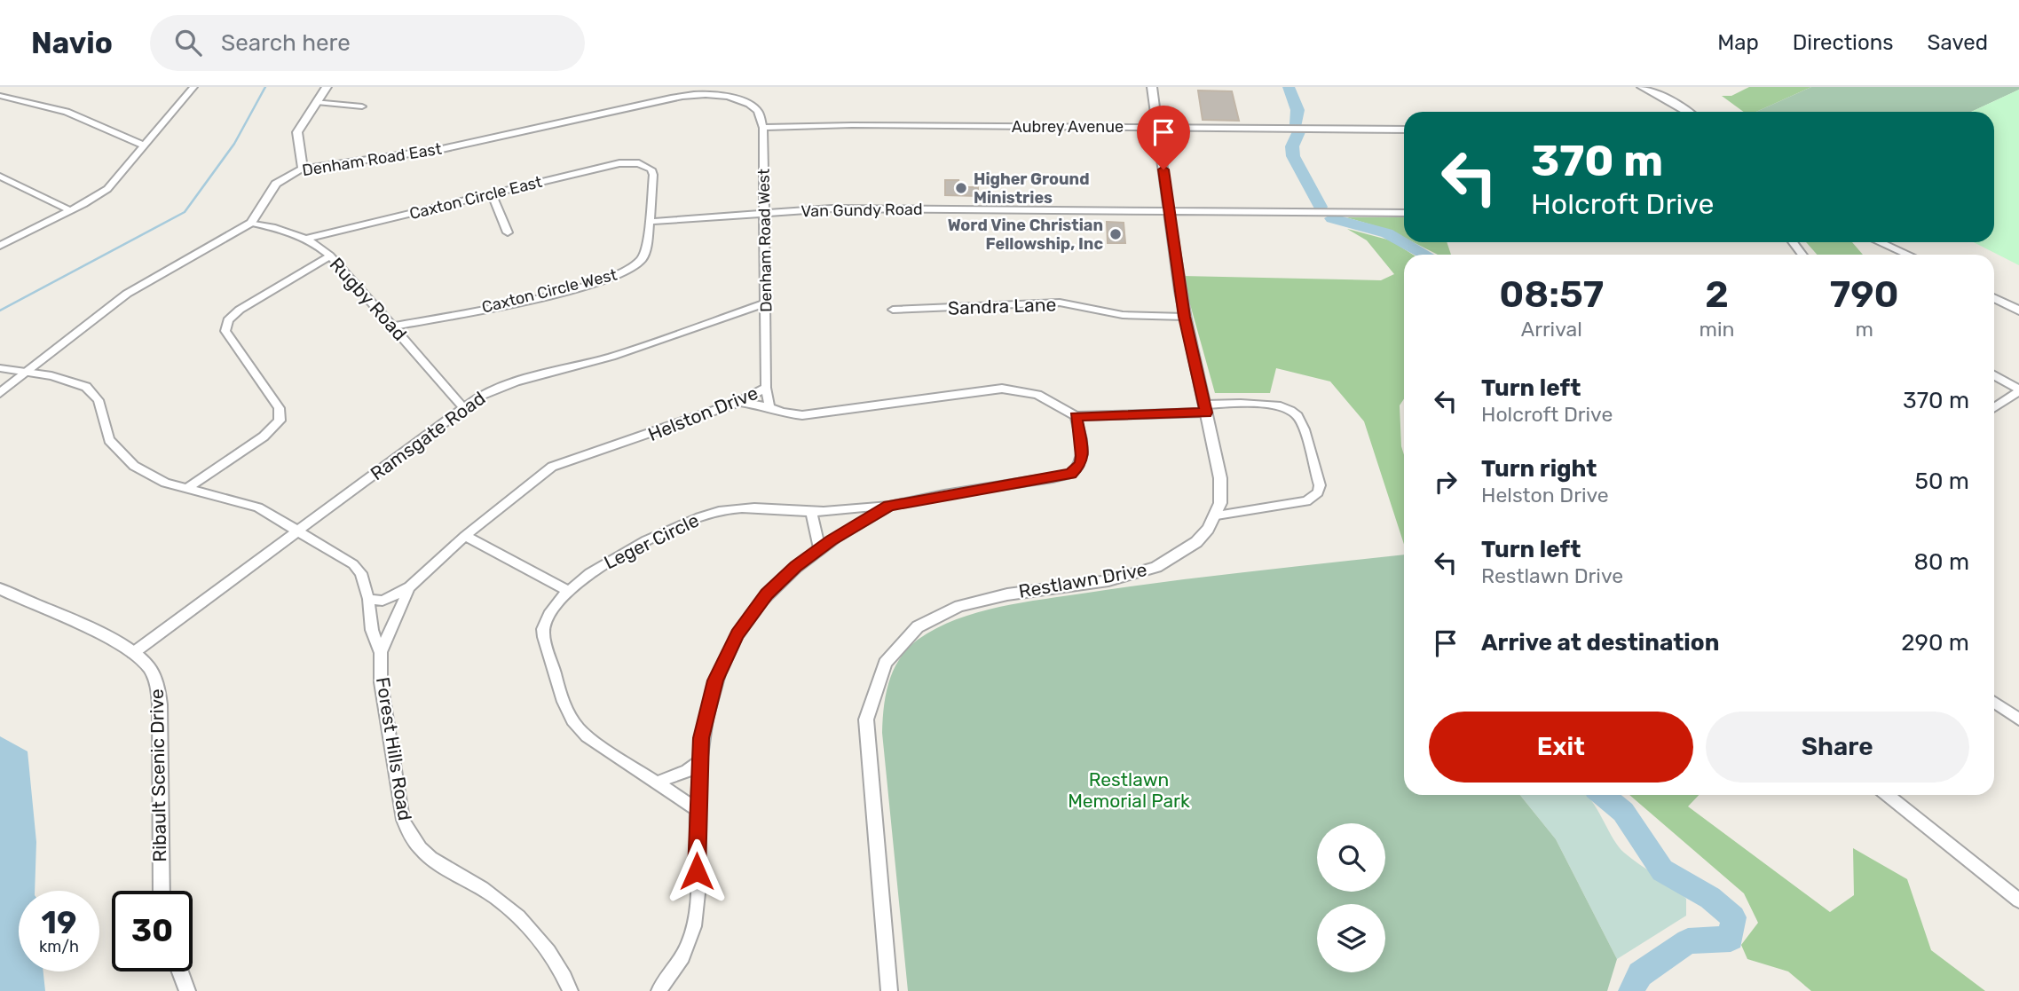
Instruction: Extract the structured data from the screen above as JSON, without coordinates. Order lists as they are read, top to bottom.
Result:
{
  "streets": {
    "street": [
      "Aubrey Avenue",
      "Denham Road East",
      "Caxton Circle East",
      "Van Gundy Road",
      "Denham Road West",
      "Caxton Circle West",
      "Rugby Road",
      "Sandra Lane",
      "Helston Drive",
      "Ramsgate Road",
      "Leger Circle",
      "Restlawn Drive",
      "Forest Hills Road",
      "Ribault Scenic Drive"
    ]
  },
  "crossings": [
    ["Aubrey Avenue", "Denham Road East"],
    ["Aubrey Avenue", "Denham Road West"],
    ["Denham Road East", "Denham Road West"],
    ["Denham Road East", "Rugby Road"],
    ["Caxton Circle East", "Caxton Circle West"],
    ["Caxton Circle East", "Rugby Road"],
    ["Van Gundy Road", "Denham Road West"],
    ["Van Gundy Road", "Caxton Circle West"],
    ["Denham Road West", "Helston Drive"],
    ["Denham Road West", "Ramsgate Road"],
    ["Caxton Circle West", "Rugby Road"],
    ["Rugby Road", "Ramsgate Road"],
    ["Helston Drive", "Leger Circle"],
    ["Helston Drive", "Forest Hills Road"],
    ["Ramsgate Road", "Ribault Scenic Drive"]
  ],
  "parks": ["Restlawn Memorial Park"],
  "places": ["Higher Ground Ministries", "Word Vine Christian Fellowship, Inc"],
  "page": {
    "header": "Navio",
    "search": "Search here",
    "nav": ["Map", "Directions", "Saved"],
    "turn": ["370 m", "Holcroft Drive"],
    "eta": [
      "08:57",
      "Arrival",
      "2",
      "min",
      "790",
      "m"
    ],
    "list": [
      {
        "name": "Turn left",
        "note": "Holcroft Drive",
        "value": "370 m"
      },
      {
        "name": "Turn right",
        "note": "Helston Drive",
        "value": "50 m"
      },
      {
        "name": "Turn left",
        "note": "Restlawn Drive",
        "value": "80 m"
      },
      {
        "name": "Arrive at destination",
        "value": "290 m"
      }
    ],
    "buttons": ["Exit", "Share"],
    "speed": "19 km/h",
    "limit": "30"
  }
}
